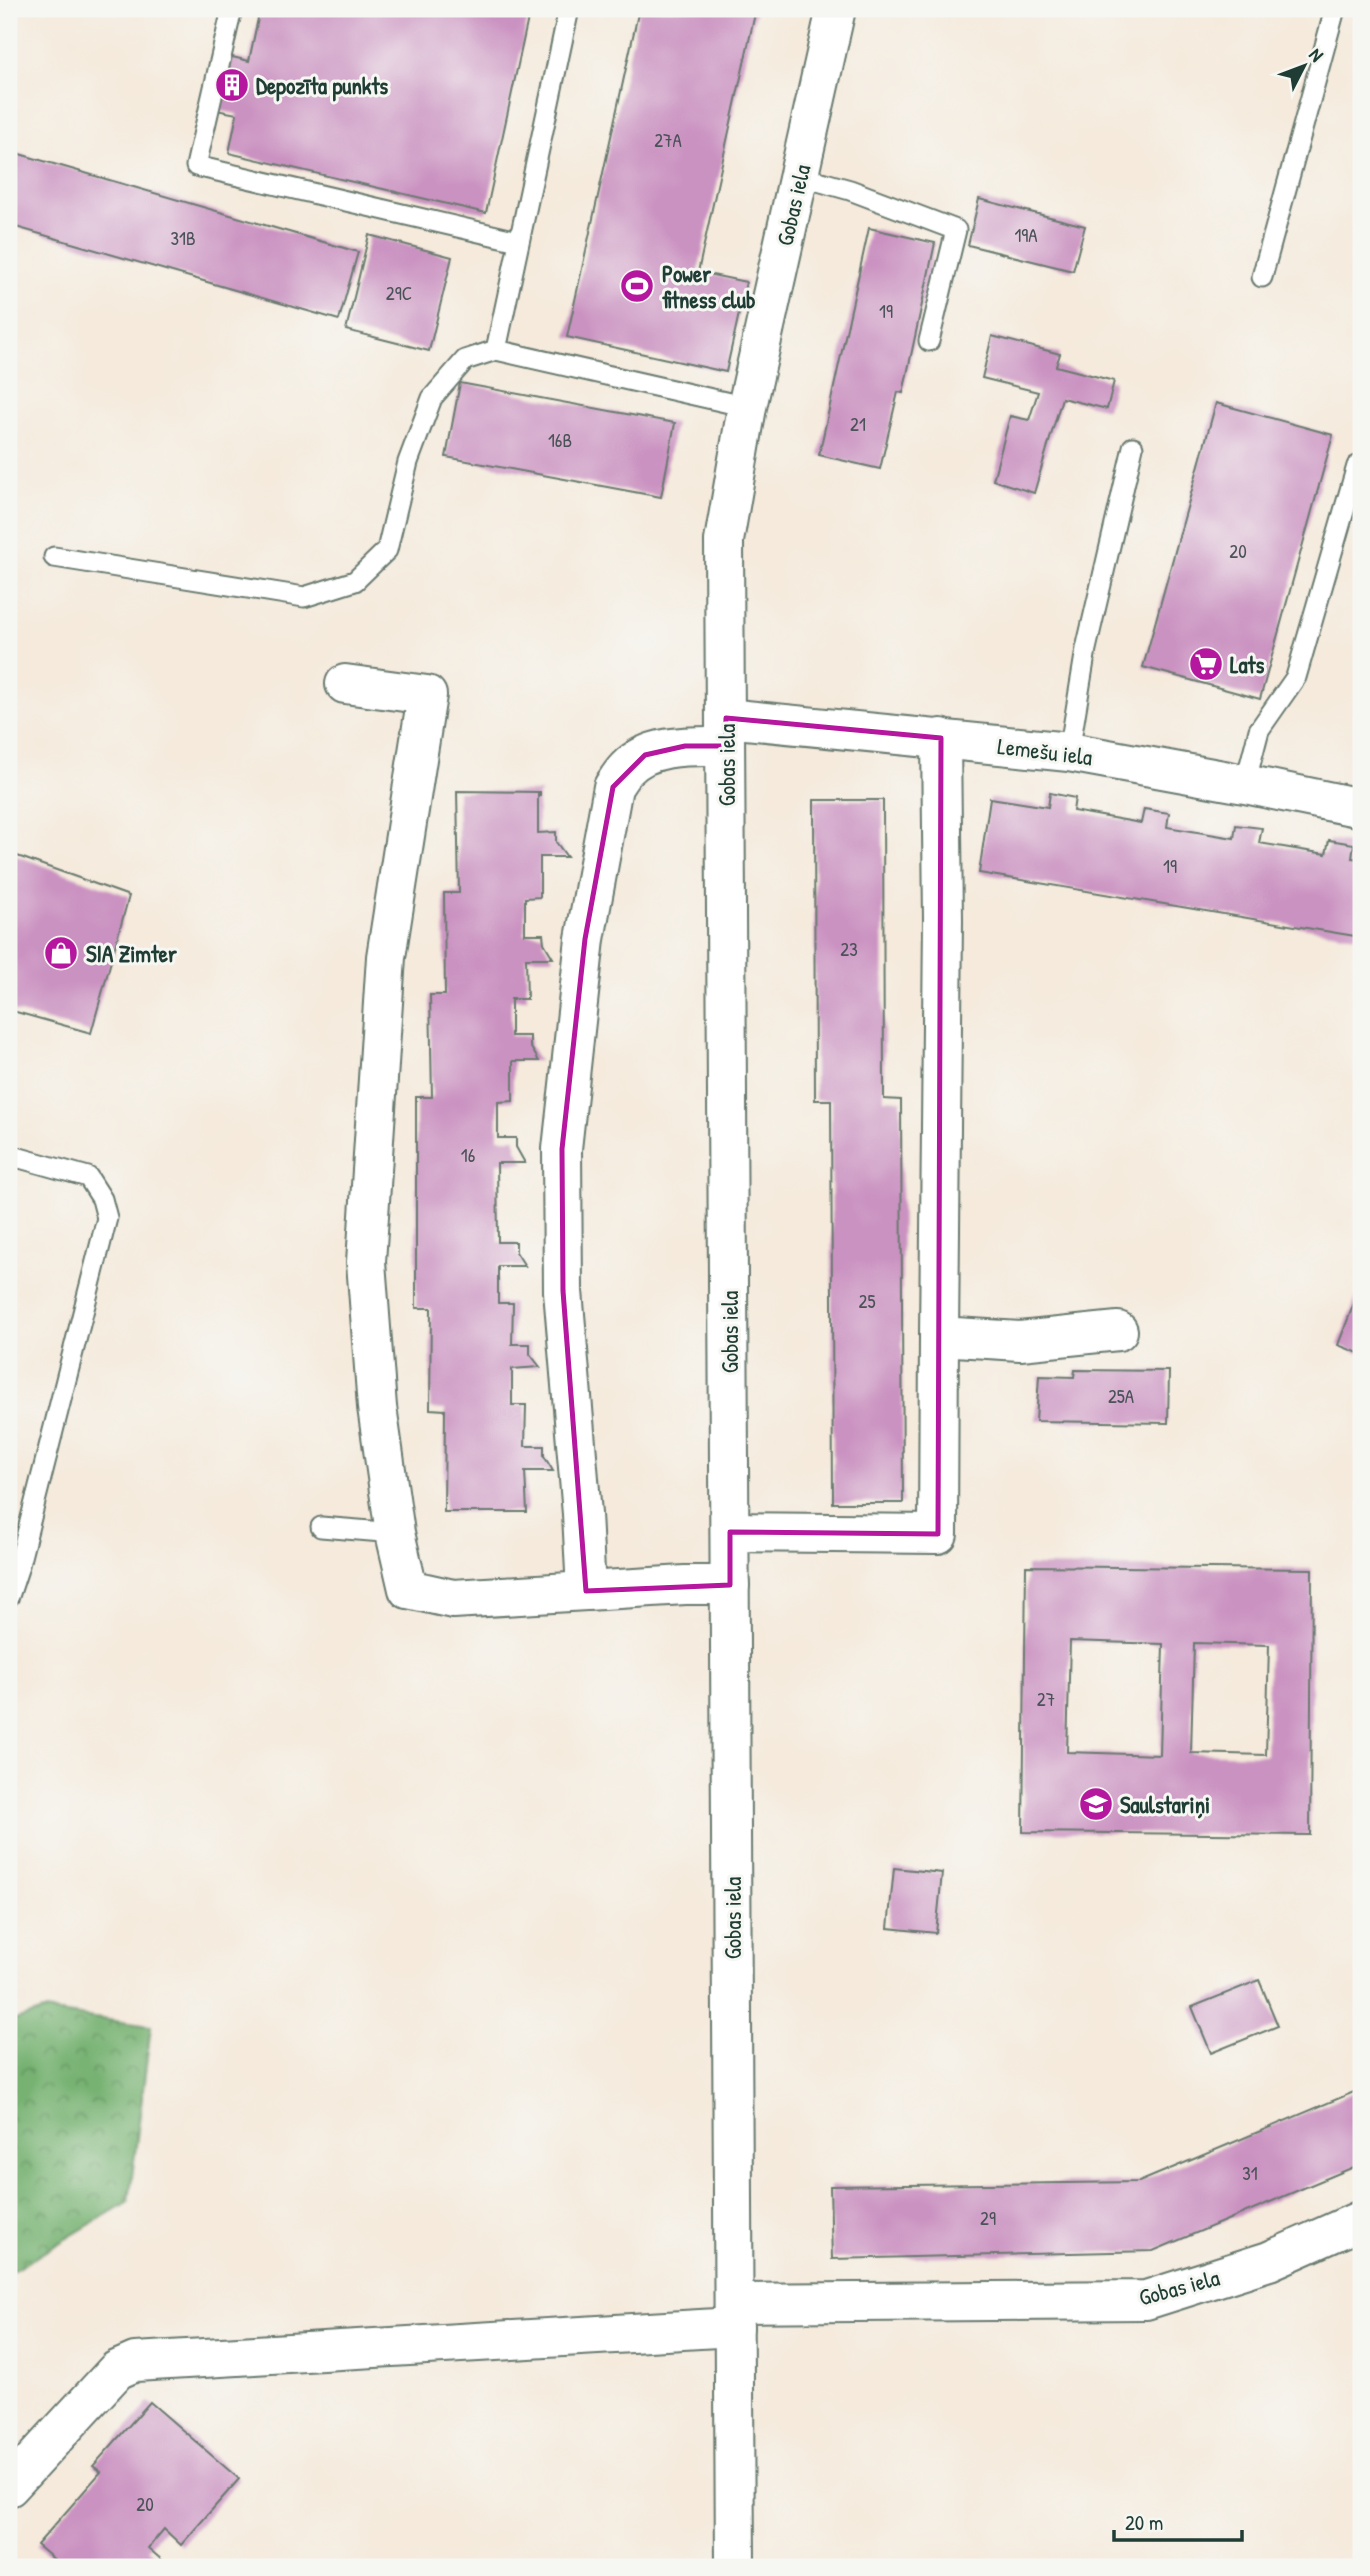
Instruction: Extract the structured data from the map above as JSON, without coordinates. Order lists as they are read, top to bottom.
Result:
{
  "streets": {
    "street": ["Gobas iela", "Lemešu iela"]
  },
  "crossings": [
    ["Gobas iela", "Lemešu iela"]
  ],
  "places": {
    "building": ["Depozīta punkts"],
    "sports": ["Power fitness club"],
    "supermarket": ["Lats"],
    "shop": ["SIA Zimter"],
    "school or university": ["Saulstariņi"]
  },
  "house_numbers": [
    "27A",
    "19A",
    "31B",
    "29C",
    "19",
    "21",
    "16B",
    "20",
    "19",
    "23",
    "16",
    "25",
    "25A",
    "27",
    "31",
    "29",
    "20"
  ],
  "scale_bar": "20 m",
  "north": "top right"
}
